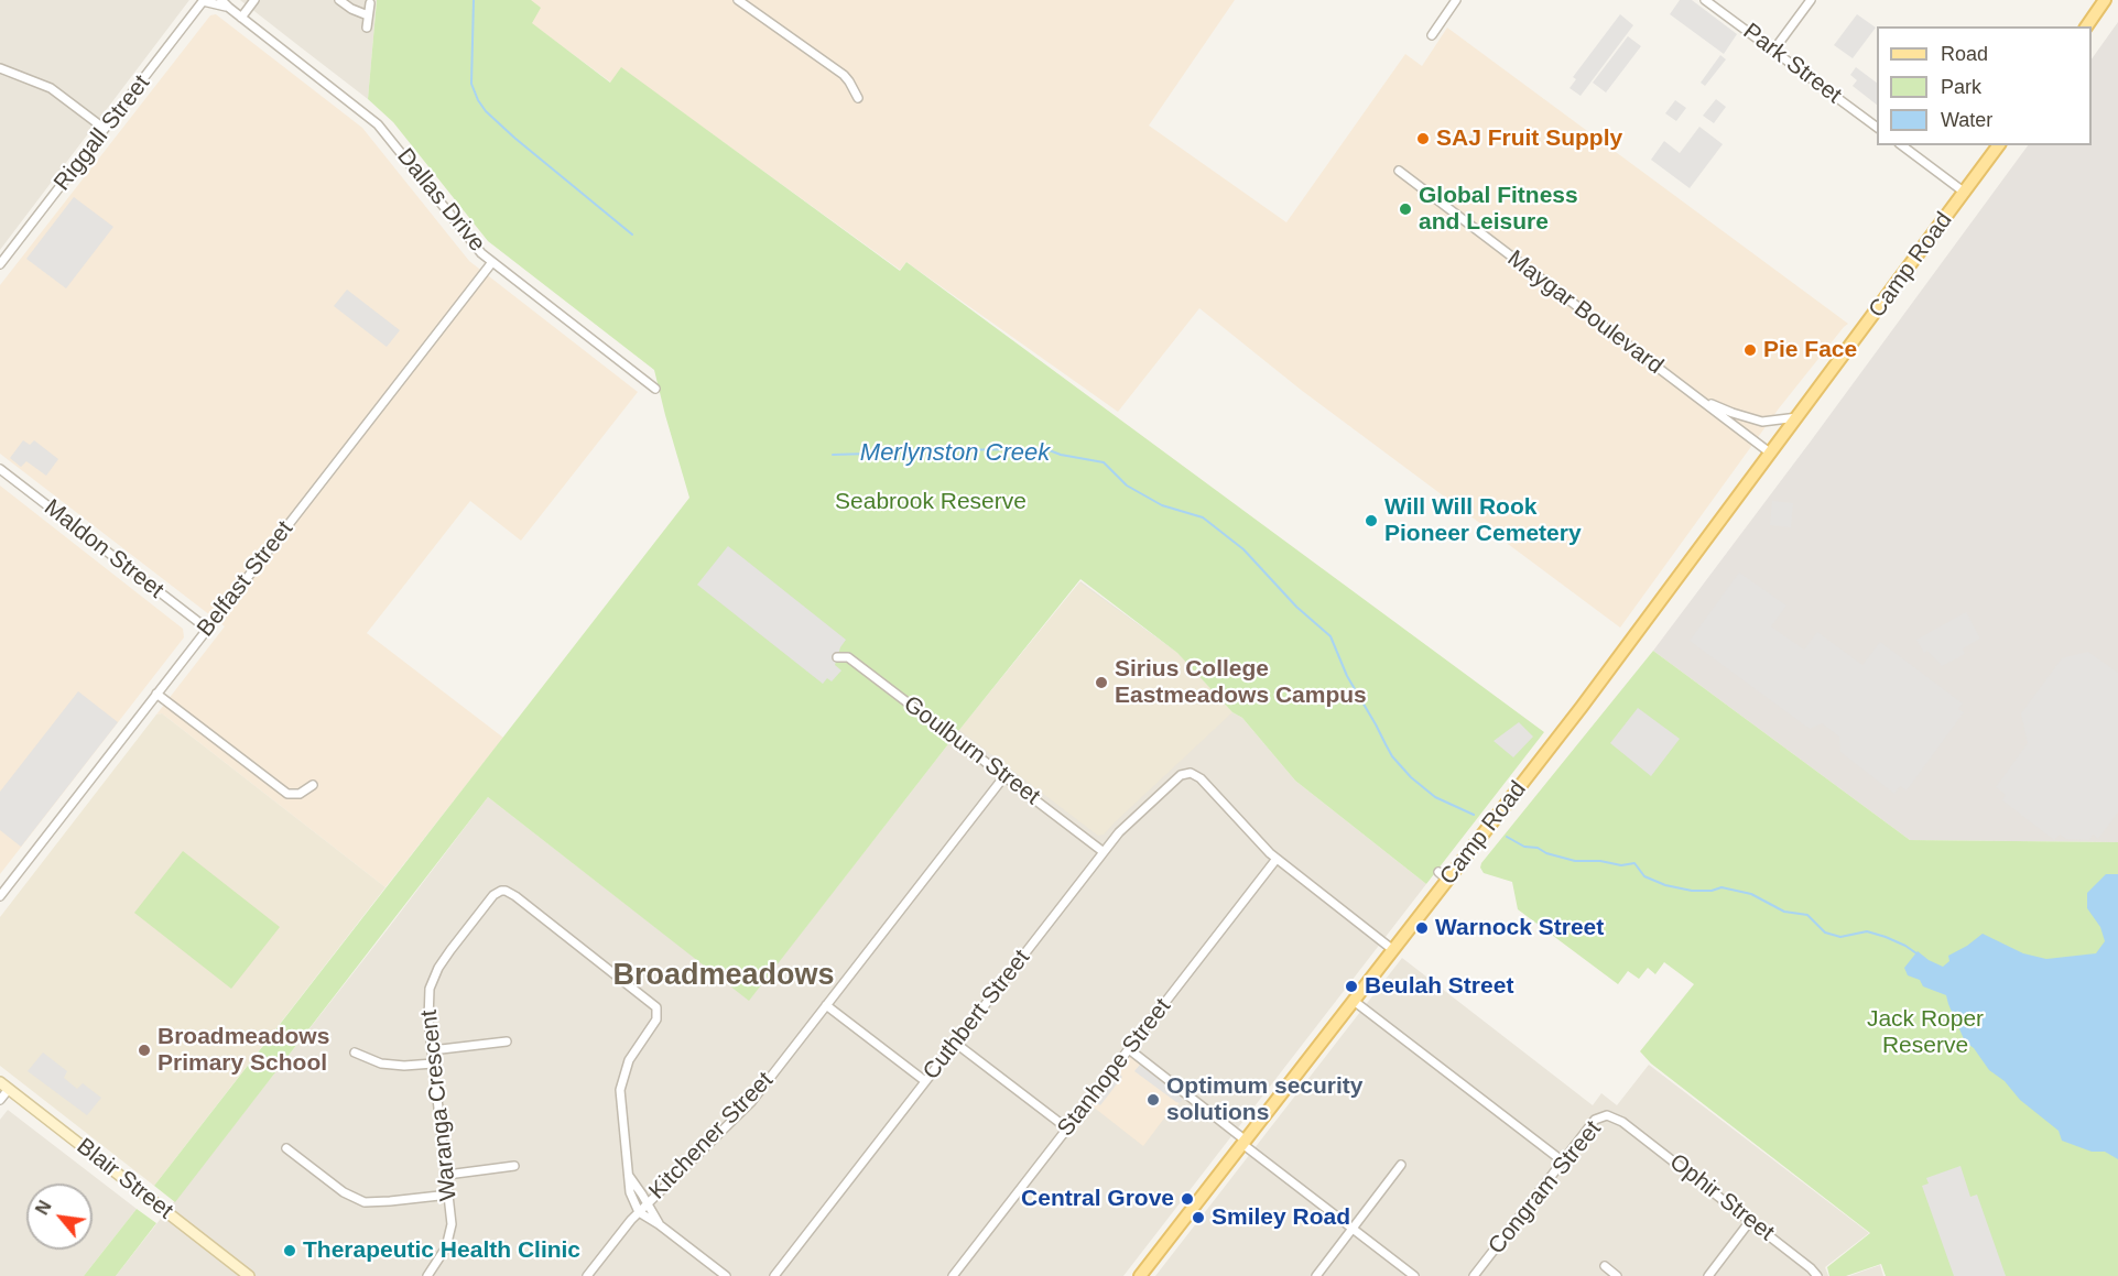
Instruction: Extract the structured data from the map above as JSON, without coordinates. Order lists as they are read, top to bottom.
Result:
{
  "streets": {
    "main road": ["Camp Road"],
    "street": [
      "Park Street",
      "Riggall Street",
      "Dallas Drive",
      "Maygar Boulevard",
      "Maldon Street",
      "Belfast Street",
      "Goulburn Street",
      "Cuthbert Street",
      "Stanhope Street",
      "Waranga Crescent",
      "Kitchener Street",
      "Blair Street",
      "Congram Street",
      "Ophir Street"
    ]
  },
  "crossings": [
    ["Riggall Street", "Dallas Drive"],
    ["Dallas Drive", "Belfast Street"],
    ["Camp Road", "Maygar Boulevard"],
    ["Maldon Street", "Belfast Street"],
    ["Goulburn Street", "Cuthbert Street"],
    ["Goulburn Street", "Kitchener Street"],
    ["Cuthbert Street", "Stanhope Street"],
    ["Waranga Crescent", "Kitchener Street"],
    ["Congram Street", "Ophir Street"]
  ],
  "districts": ["Broadmeadows"],
  "water": ["Merlynston Creek"],
  "parks": ["Seabrook Reserve", "Jack Roper Reserve"],
  "places": [
    "SAJ Fruit Supply",
    "Global Fitness and Leisure",
    "Pie Face",
    "Will Will Rook Pioneer Cemetery",
    "Sirius College Eastmeadows Campus",
    "Warnock Street",
    "Beulah Street",
    "Broadmeadows Primary School",
    "Optimum security solutions",
    "Central Grove",
    "Smiley Road",
    "Therapeutic Health Clinic"
  ],
  "legend": ["Road", "Park", "Water"],
  "north": "top left"
}
